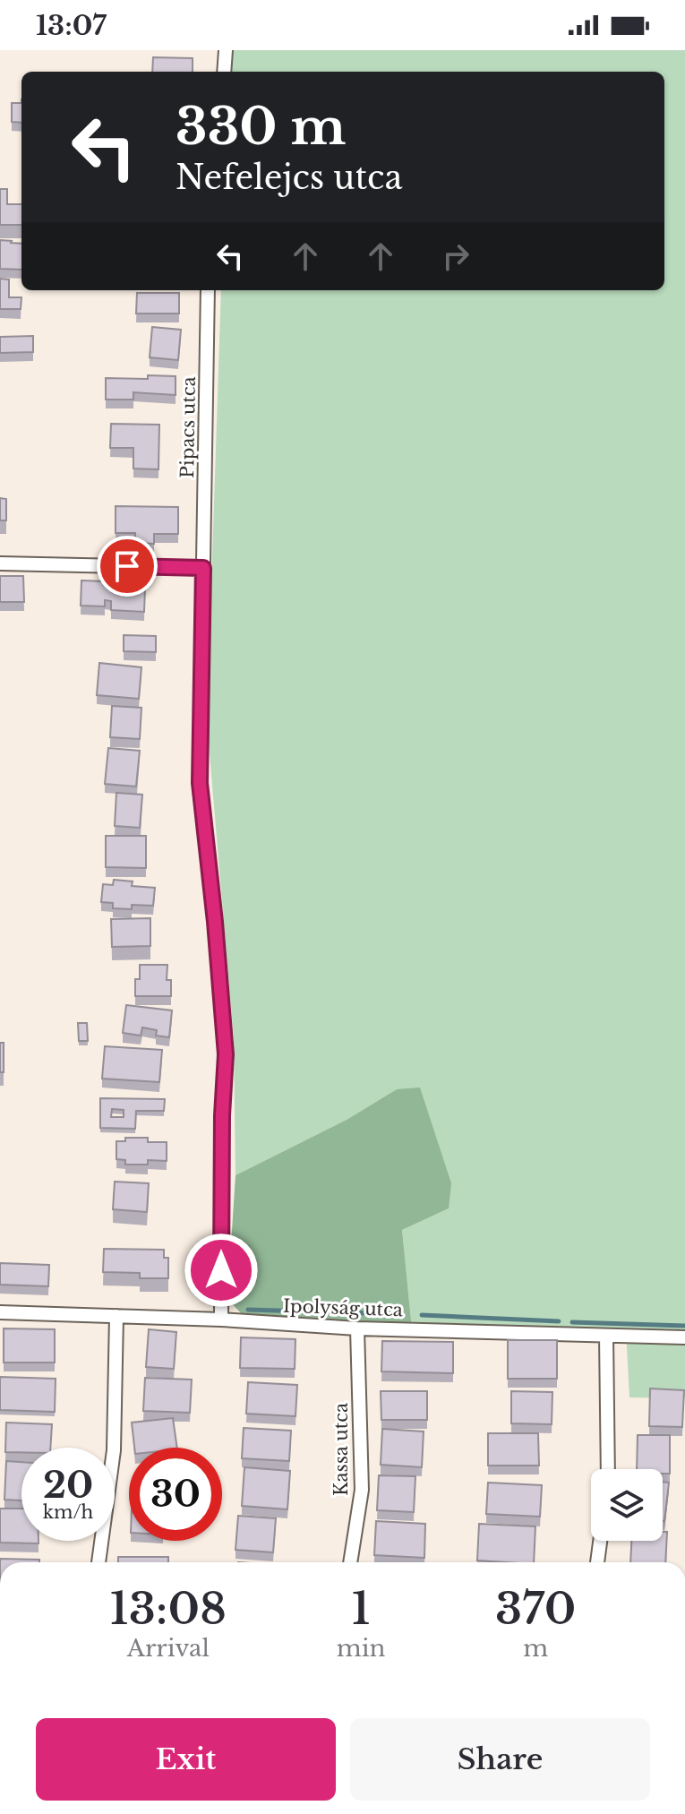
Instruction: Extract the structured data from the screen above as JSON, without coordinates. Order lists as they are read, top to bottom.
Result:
{
  "streets": {
    "street": ["Pipacs utca", "Ipolyság utca", "Kassa utca"]
  },
  "crossings": [
    ["Pipacs utca", "Ipolyság utca"],
    ["Ipolyság utca", "Kassa utca"]
  ],
  "page": {
    "status": "13:07",
    "turn": ["330 m", "Nefelejcs utca"],
    "speed": "20 km/h",
    "limit": "30",
    "eta": [
      "13:08",
      "Arrival",
      "1",
      "min",
      "370",
      "m"
    ],
    "buttons": ["Exit", "Share"]
  }
}
